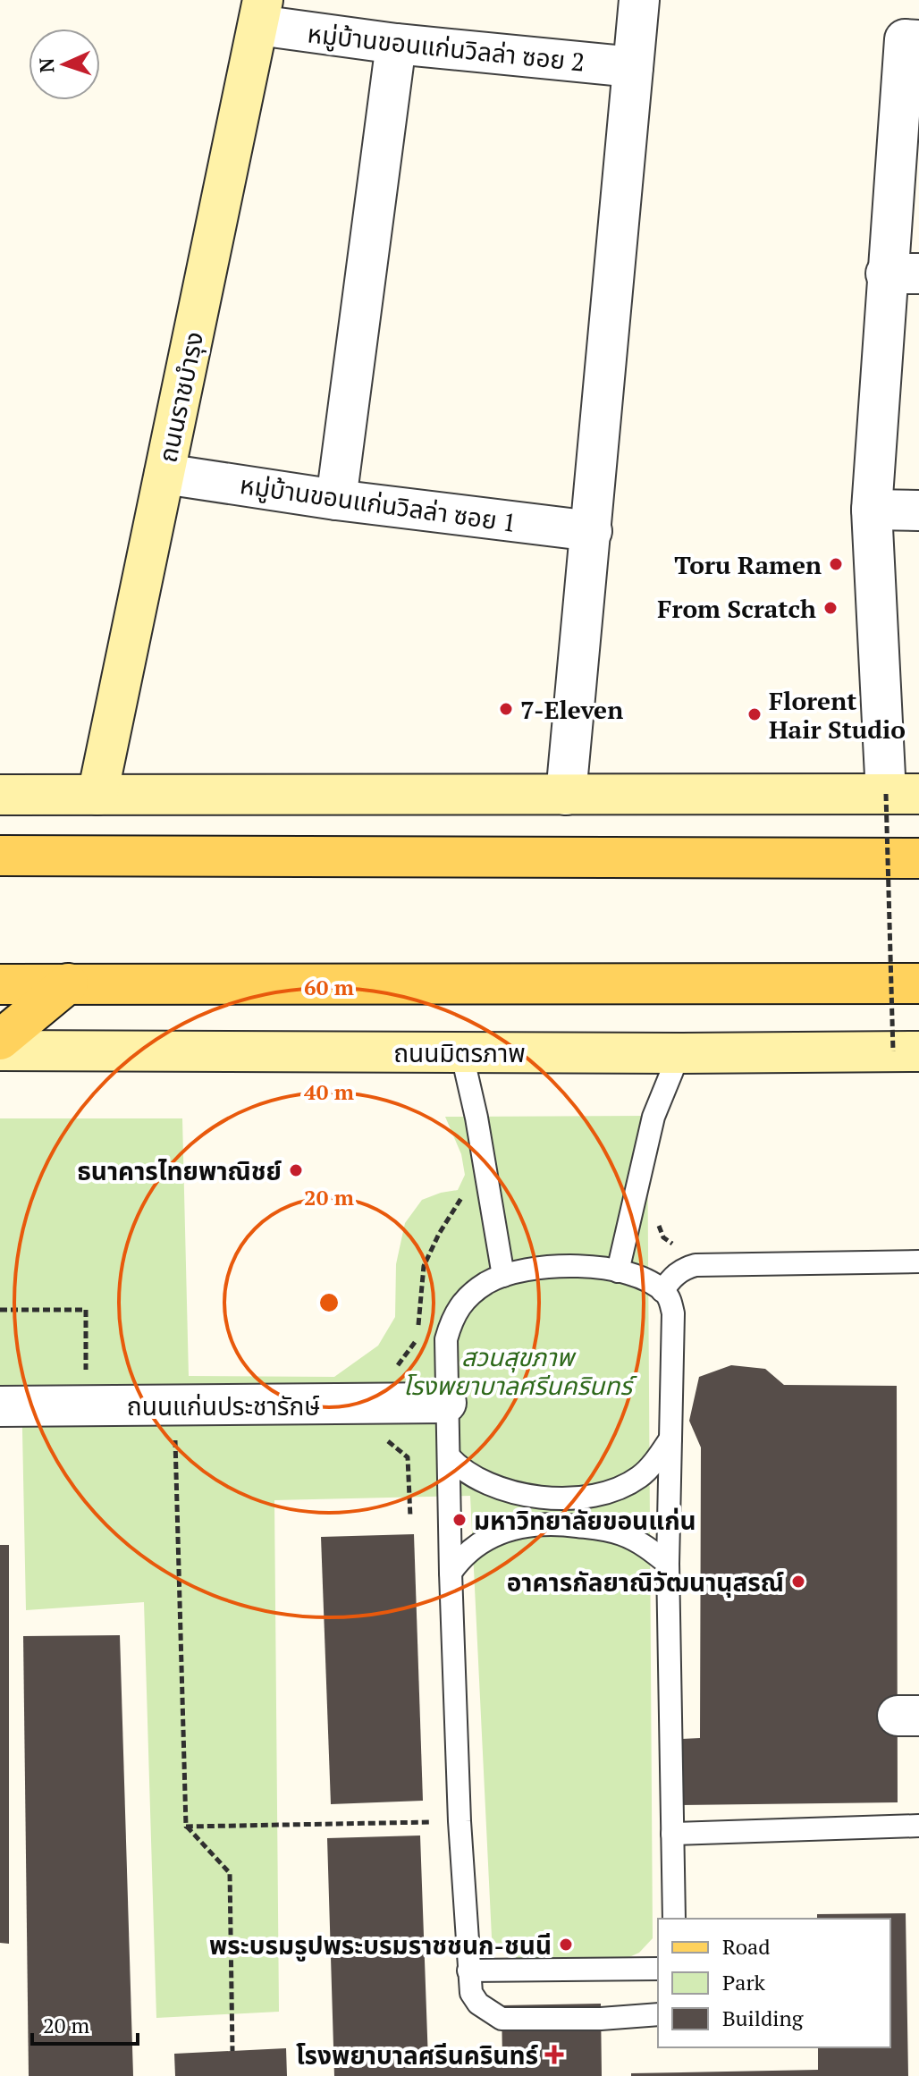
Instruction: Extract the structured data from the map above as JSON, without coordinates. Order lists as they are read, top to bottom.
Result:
{
  "streets": {
    "main road": ["ถนนราชบำรุง", "ถนนมิตรภาพ"],
    "street": ["หมู่บ้านขอนแก่นวิลล่า ซอย 2", "หมู่บ้านขอนแก่นวิลล่า ซอย 1", "ถนนแก่นประชารักษ์"]
  },
  "crossings": [
    ["หมู่บ้านขอนแก่นวิลล่า ซอย 2", "ถนนราชบำรุง"],
    ["ถนนราชบำรุง", "หมู่บ้านขอนแก่นวิลล่า ซอย 1"]
  ],
  "parks": ["สวนสุขภาพ โรงพยาบาลศรีนครินทร์"],
  "places": {
    "other": [
      "Toru Ramen",
      "From Scratch",
      "7-Eleven",
      "Florent Hair Studio",
      "ธนาคารไทยพาณิชย์",
      "มหาวิทยาลัยขอนแก่น",
      "อาคารกัลยาณิวัฒนานุสรณ์",
      "พระบรมรูปพระบรมราชชนก-ชนนี"
    ],
    "health": ["โรงพยาบาลศรีนครินทร์"]
  },
  "legend": ["Road", "Park", "Building"],
  "scale_bar": "20 m",
  "north": "left",
  "rings": ["60 m", "40 m", "20 m"]
}
